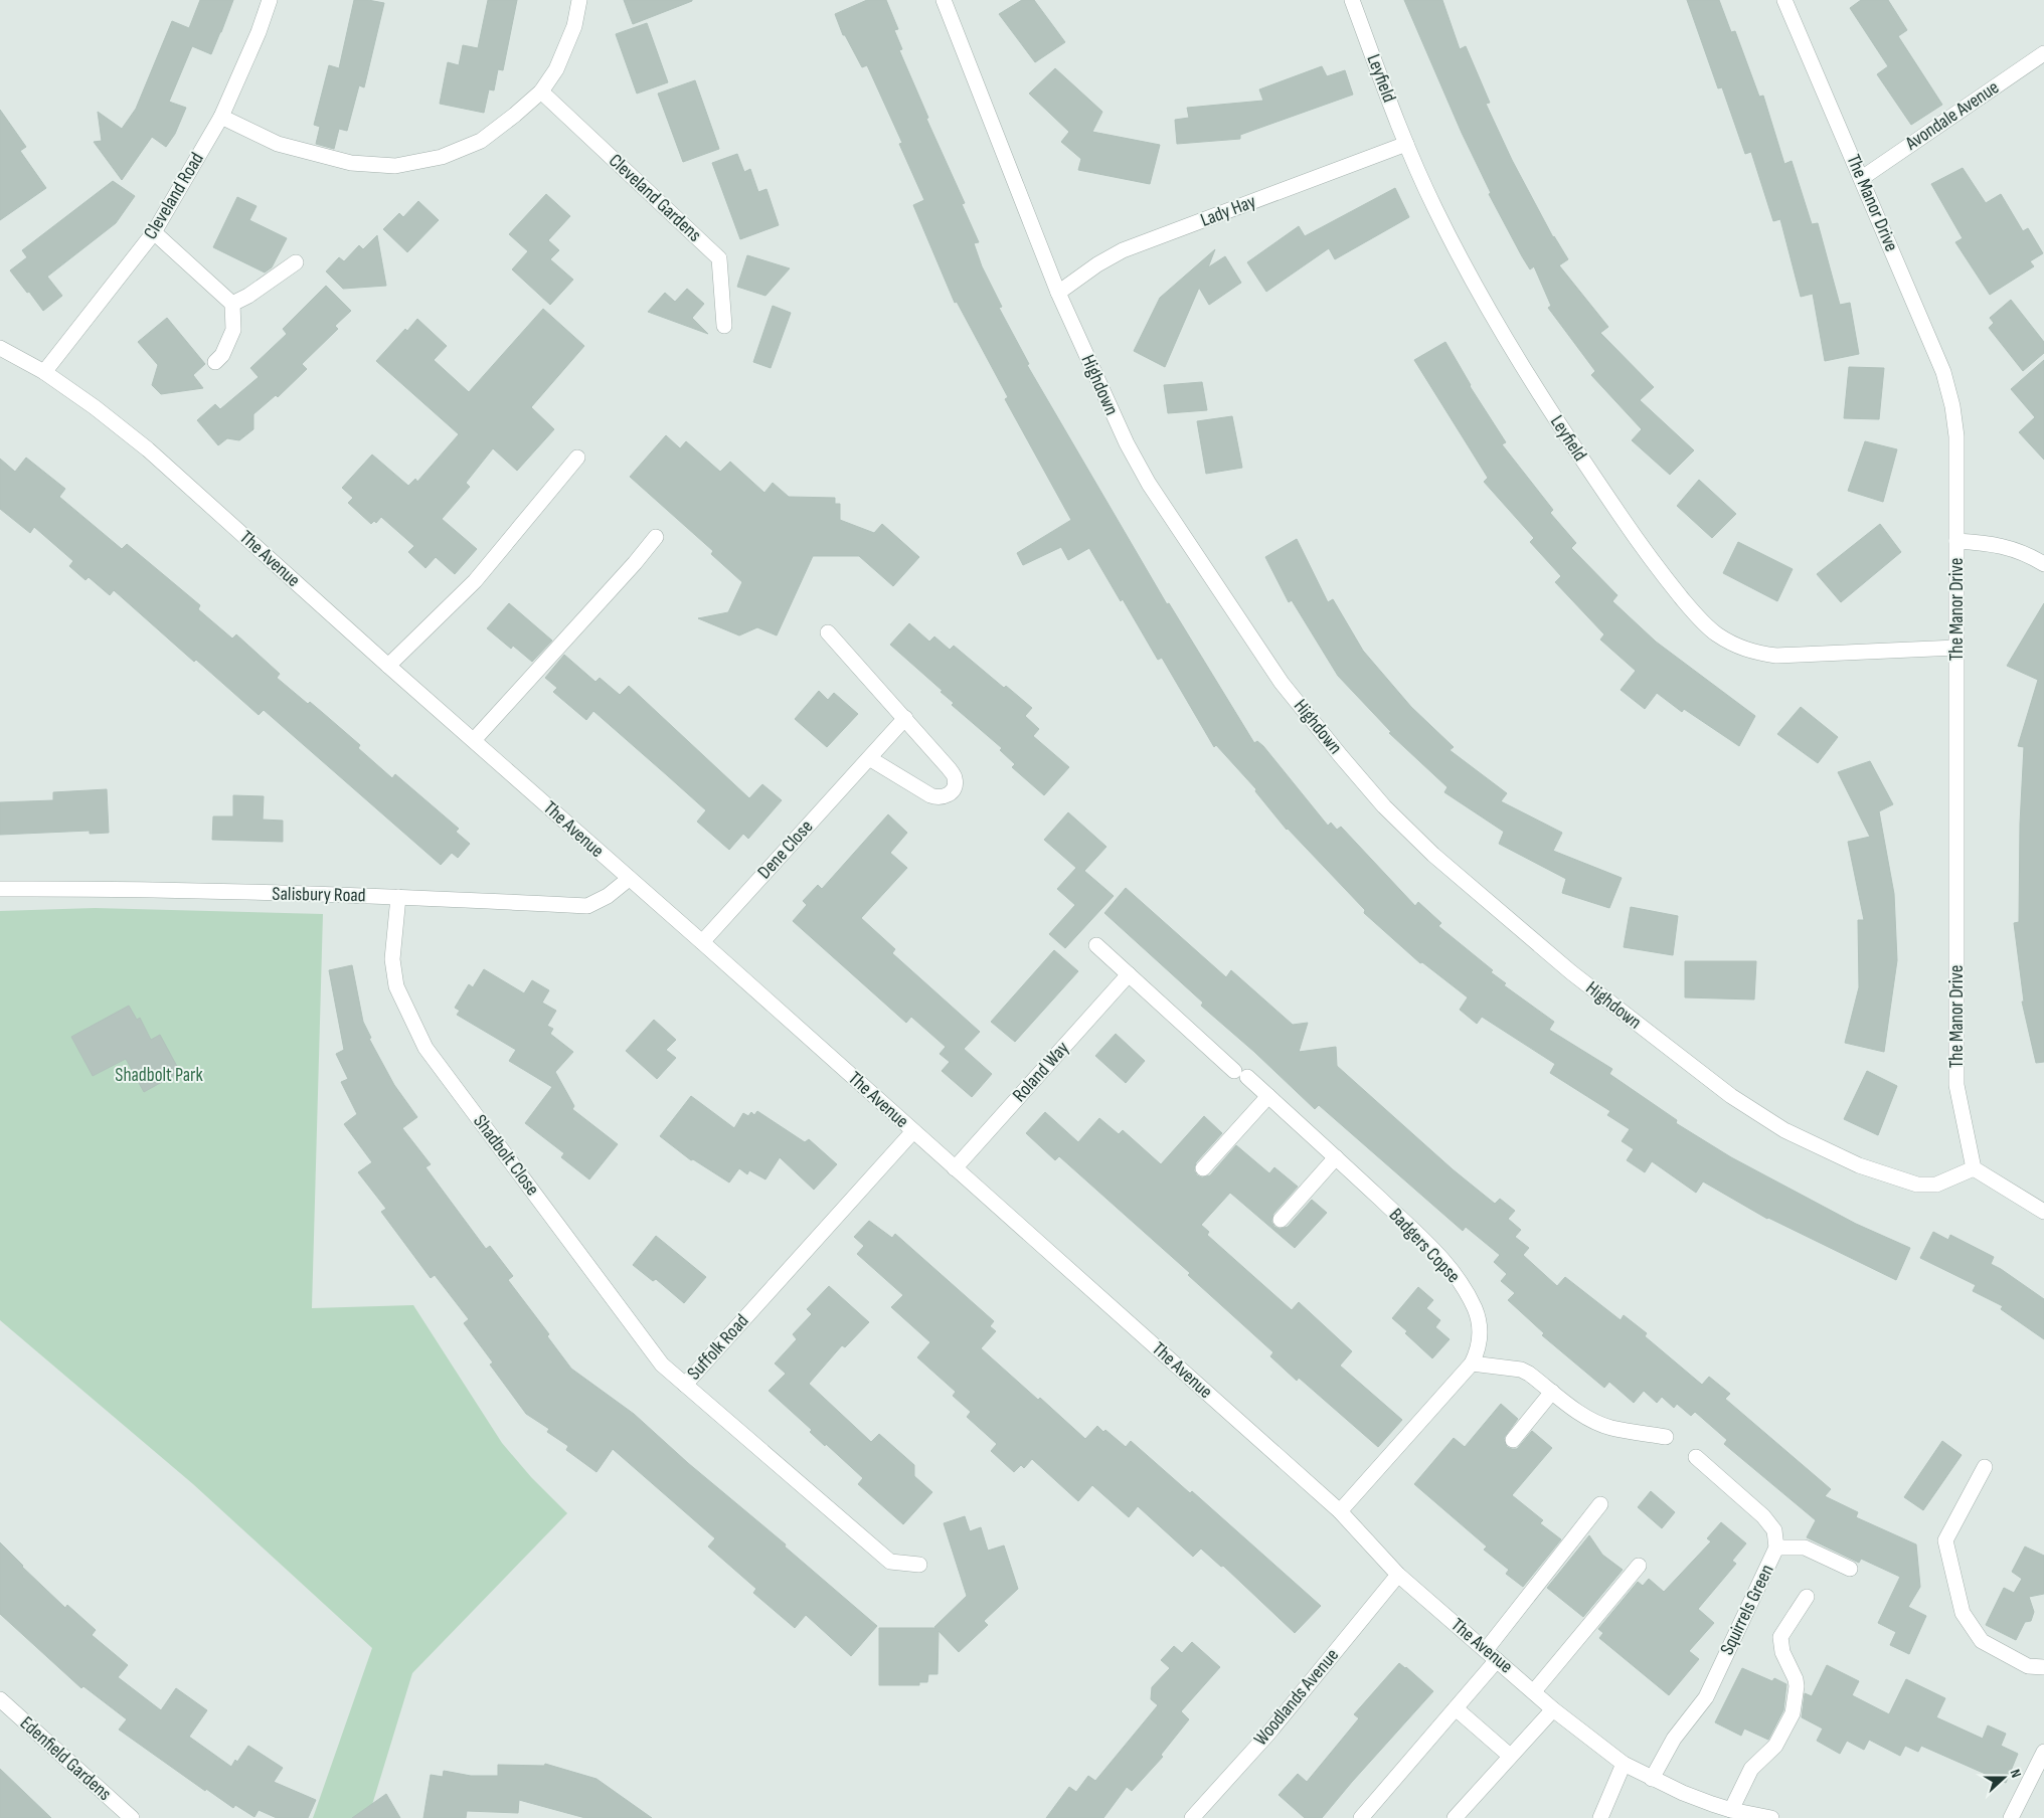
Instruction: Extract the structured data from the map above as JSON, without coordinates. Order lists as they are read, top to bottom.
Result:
{
  "streets": {
    "street": [
      "Leyfield",
      "Avondale Avenue",
      "Cleveland Road",
      "Cleveland Gardens",
      "The Manor Drive",
      "Lady Hay",
      "Highdown",
      "The Avenue",
      "Dene Close",
      "Salisbury Road",
      "Roland Way",
      "Shadbolt Close",
      "Badgers Copse",
      "Suffolk Road",
      "Squirrels Green",
      "Woodlands Avenue",
      "Edenfield Gardens"
    ]
  },
  "crossings": [
    ["Leyfield", "The Manor Drive"],
    ["Leyfield", "Lady Hay"],
    ["Avondale Avenue", "The Manor Drive"],
    ["Cleveland Road", "The Avenue"],
    ["The Manor Drive", "Highdown"],
    ["Lady Hay", "Highdown"],
    ["The Avenue", "Dene Close"],
    ["The Avenue", "Salisbury Road"],
    ["The Avenue", "Roland Way"],
    ["The Avenue", "Badgers Copse"],
    ["The Avenue", "Suffolk Road"],
    ["The Avenue", "Squirrels Green"],
    ["The Avenue", "Woodlands Avenue"],
    ["Salisbury Road", "Shadbolt Close"],
    ["Roland Way", "Badgers Copse"],
    ["Shadbolt Close", "Suffolk Road"]
  ],
  "parks": ["Shadbolt Park"],
  "north": "right"
}
